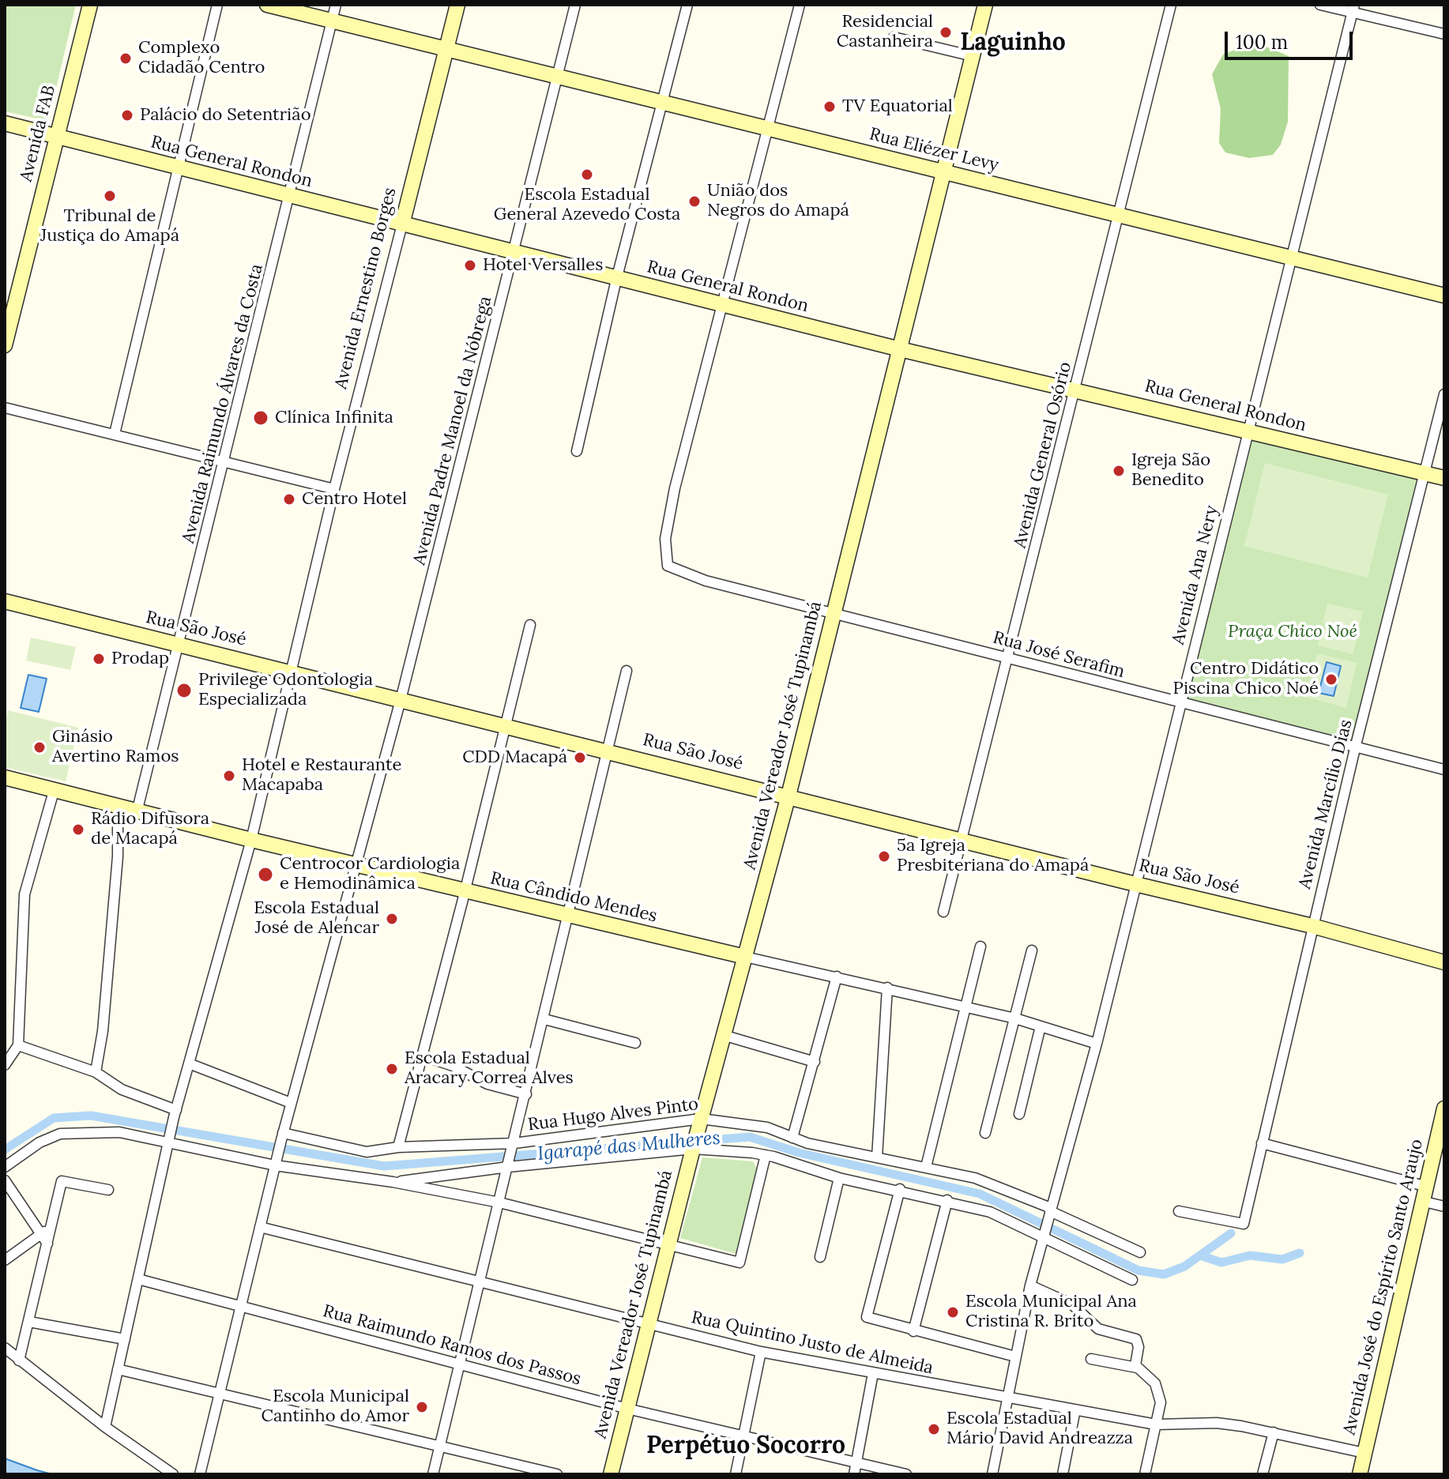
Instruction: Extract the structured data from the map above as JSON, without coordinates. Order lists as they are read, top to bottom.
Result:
{
  "streets": {
    "street": [
      "Avenida FAB",
      "Rua Eliézer Levy",
      "Rua General Rondon",
      "Avenida Ernestino Borges",
      "Avenida Raimundo Álvares da Costa",
      "Avenida Padre Manoel da Nóbrega",
      "Avenida General Osório",
      "Avenida Ana Nery",
      "Rua São José",
      "Rua José Serafim",
      "Avenida Vereador José Tupinambá",
      "Avenida Marcílio Dias",
      "Rua Cândido Mendes",
      "Rua Hugo Alves Pinto",
      "Avenida José do Espírito Santo Araujo",
      "Rua Quintino Justo de Almeida",
      "Rua Raimundo Ramos dos Passos"
    ]
  },
  "crossings": [
    ["Avenida FAB", "Rua General Rondon"],
    ["Rua Eliézer Levy", "Avenida Ernestino Borges"],
    ["Rua Eliézer Levy", "Avenida Raimundo Álvares da Costa"],
    ["Rua Eliézer Levy", "Avenida Padre Manoel da Nóbrega"],
    ["Rua Eliézer Levy", "Avenida General Osório"],
    ["Rua Eliézer Levy", "Avenida Ana Nery"],
    ["Rua Eliézer Levy", "Avenida Vereador José Tupinambá"],
    ["Rua General Rondon", "Avenida Ernestino Borges"],
    ["Rua General Rondon", "Avenida Raimundo Álvares da Costa"],
    ["Rua General Rondon", "Avenida Padre Manoel da Nóbrega"],
    ["Rua General Rondon", "Avenida General Osório"],
    ["Rua General Rondon", "Avenida Ana Nery"],
    ["Rua General Rondon", "Rua José Serafim"],
    ["Rua General Rondon", "Avenida Vereador José Tupinambá"],
    ["Rua General Rondon", "Avenida Marcílio Dias"],
    ["Avenida Ernestino Borges", "Rua São José"],
    ["Avenida Ernestino Borges", "Rua Cândido Mendes"],
    ["Avenida Ernestino Borges", "Rua Raimundo Ramos dos Passos"],
    ["Avenida Raimundo Álvares da Costa", "Rua São José"],
    ["Avenida Raimundo Álvares da Costa", "Rua Cândido Mendes"],
    ["Avenida Padre Manoel da Nóbrega", "Rua São José"],
    ["Avenida Padre Manoel da Nóbrega", "Rua Cândido Mendes"],
    ["Avenida Padre Manoel da Nóbrega", "Rua Hugo Alves Pinto"],
    ["Avenida Padre Manoel da Nóbrega", "Rua Quintino Justo de Almeida"],
    ["Avenida Padre Manoel da Nóbrega", "Rua Raimundo Ramos dos Passos"],
    ["Avenida General Osório", "Rua São José"],
    ["Avenida General Osório", "Rua José Serafim"],
    ["Avenida Ana Nery", "Rua São José"],
    ["Avenida Ana Nery", "Rua José Serafim"],
    ["Avenida Ana Nery", "Rua Cândido Mendes"],
    ["Avenida Ana Nery", "Rua Hugo Alves Pinto"],
    ["Avenida Ana Nery", "Rua Quintino Justo de Almeida"],
    ["Rua São José", "Avenida Vereador José Tupinambá"],
    ["Rua São José", "Avenida Marcílio Dias"],
    ["Rua José Serafim", "Avenida Vereador José Tupinambá"],
    ["Rua José Serafim", "Avenida Marcílio Dias"],
    ["Avenida Vereador José Tupinambá", "Rua Cândido Mendes"],
    ["Avenida Vereador José Tupinambá", "Rua Hugo Alves Pinto"],
    ["Avenida Vereador José Tupinambá", "Rua Quintino Justo de Almeida"],
    ["Avenida Vereador José Tupinambá", "Rua Raimundo Ramos dos Passos"],
    ["Avenida José do Espírito Santo Araujo", "Rua Quintino Justo de Almeida"]
  ],
  "districts": ["Laguinho", "Perpétuo Socorro"],
  "water": ["Igarapé das Mulheres"],
  "parks": ["Praça Chico Noé"],
  "places": [
    "Residencial Castanheira",
    "Complexo Cidadão Centro",
    "TV Equatorial",
    "Palácio do Setentrião",
    "Escola Estadual General Azevedo Costa",
    "Tribunal de Justiça do Amapá",
    "União dos Negros do Amapá",
    "Hotel Versalles",
    "Clínica Infinita",
    "Igreja São Benedito",
    "Centro Hotel",
    "Prodap",
    "Centro Didático Piscina Chico Noé",
    "Privilege Odontologia Especializada",
    "Ginásio Avertino Ramos",
    "CDD Macapá",
    "Hotel e Restaurante Macapaba",
    "Rádio Difusora de Macapá",
    "5a Igreja Presbiteriana do Amapá",
    "Centrocor Cardiologia e Hemodinâmica",
    "Escola Estadual José de Alencar",
    "Escola Estadual Aracary Correa Alves",
    "Escola Municipal Ana Cristina R. Brito",
    "Escola Municipal Cantinho do Amor",
    "Escola Estadual Mário David Andreazza"
  ],
  "scale_bar": "100 m"
}
